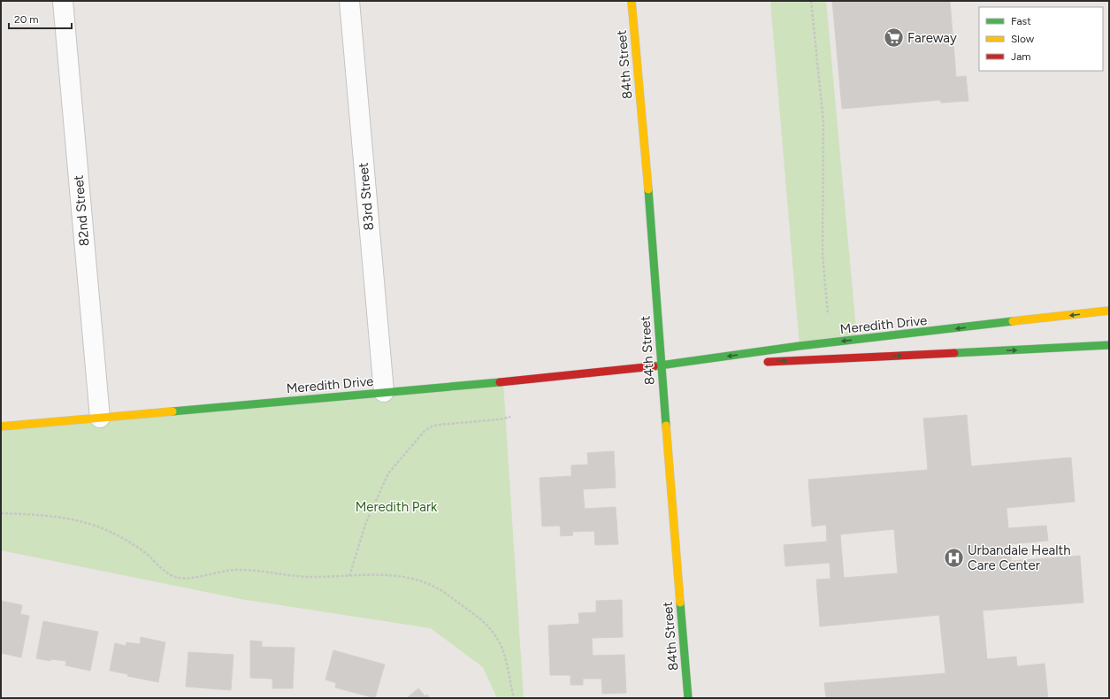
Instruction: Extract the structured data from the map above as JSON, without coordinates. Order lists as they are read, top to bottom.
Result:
{
  "streets": {
    "main road": ["84th Street", "Meredith Drive"],
    "street": ["83rd Street", "82nd Street"]
  },
  "crossings": [
    ["84th Street", "Meredith Drive"],
    ["83rd Street", "Meredith Drive"],
    ["82nd Street", "Meredith Drive"]
  ],
  "parks": ["Meredith Park"],
  "places": {
    "supermarket": ["Fareway"],
    "hospital": ["Urbandale Health Care Center"]
  },
  "legend": ["Fast", "Slow", "Jam"],
  "scale_bar": "20 m"
}
